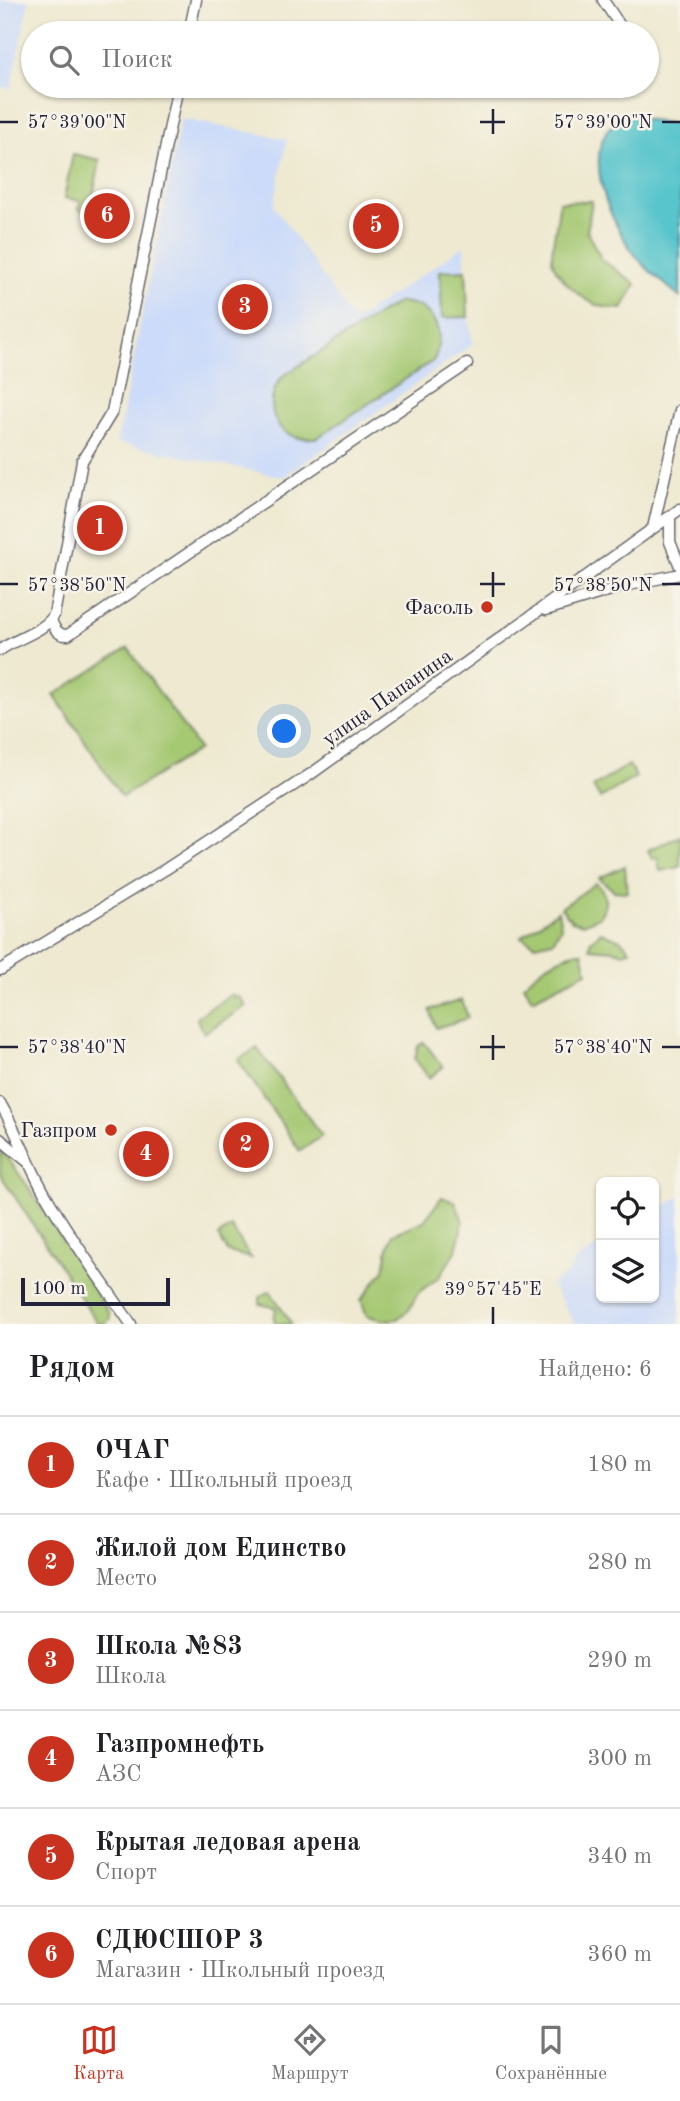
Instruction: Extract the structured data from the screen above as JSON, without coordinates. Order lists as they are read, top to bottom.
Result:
{
  "streets": {
    "street": ["улица Папанина"]
  },
  "places": ["Фасоль", "Газпром"],
  "scale_bar": "100 m",
  "page": {
    "search": "Поиск",
    "pins": [
      "6",
      "5",
      "3",
      "1",
      "2",
      "4"
    ],
    "scale": "100 m",
    "heading": ["Рядом", "Найдено: 6"],
    "list": [
      {
        "mark": "1",
        "name": "ОЧАГ",
        "note": "Кафе · Школьный проезд",
        "value": "180 m"
      },
      {
        "mark": "2",
        "name": "Жилой дом Единство",
        "note": "Место",
        "value": "280 m"
      },
      {
        "mark": "3",
        "name": "Школа №83",
        "note": "Школа",
        "value": "290 m"
      },
      {
        "mark": "4",
        "name": "Газпромнефть",
        "note": "АЗС",
        "value": "300 m"
      },
      {
        "mark": "5",
        "name": "Крытая ледовая арена",
        "note": "Спорт",
        "value": "340 m"
      },
      {
        "mark": "6",
        "name": "СДЮСШОР 3",
        "note": "Магазин · Школьный проезд",
        "value": "360 m"
      }
    ],
    "nav": ["Карта", "Маршрут", "Сохранённые"]
  },
  "coordinates": [
    "57°39'00\"N",
    "57°38'50\"N",
    "57°38'40\"N",
    "39°57'45\"E"
  ]
}
